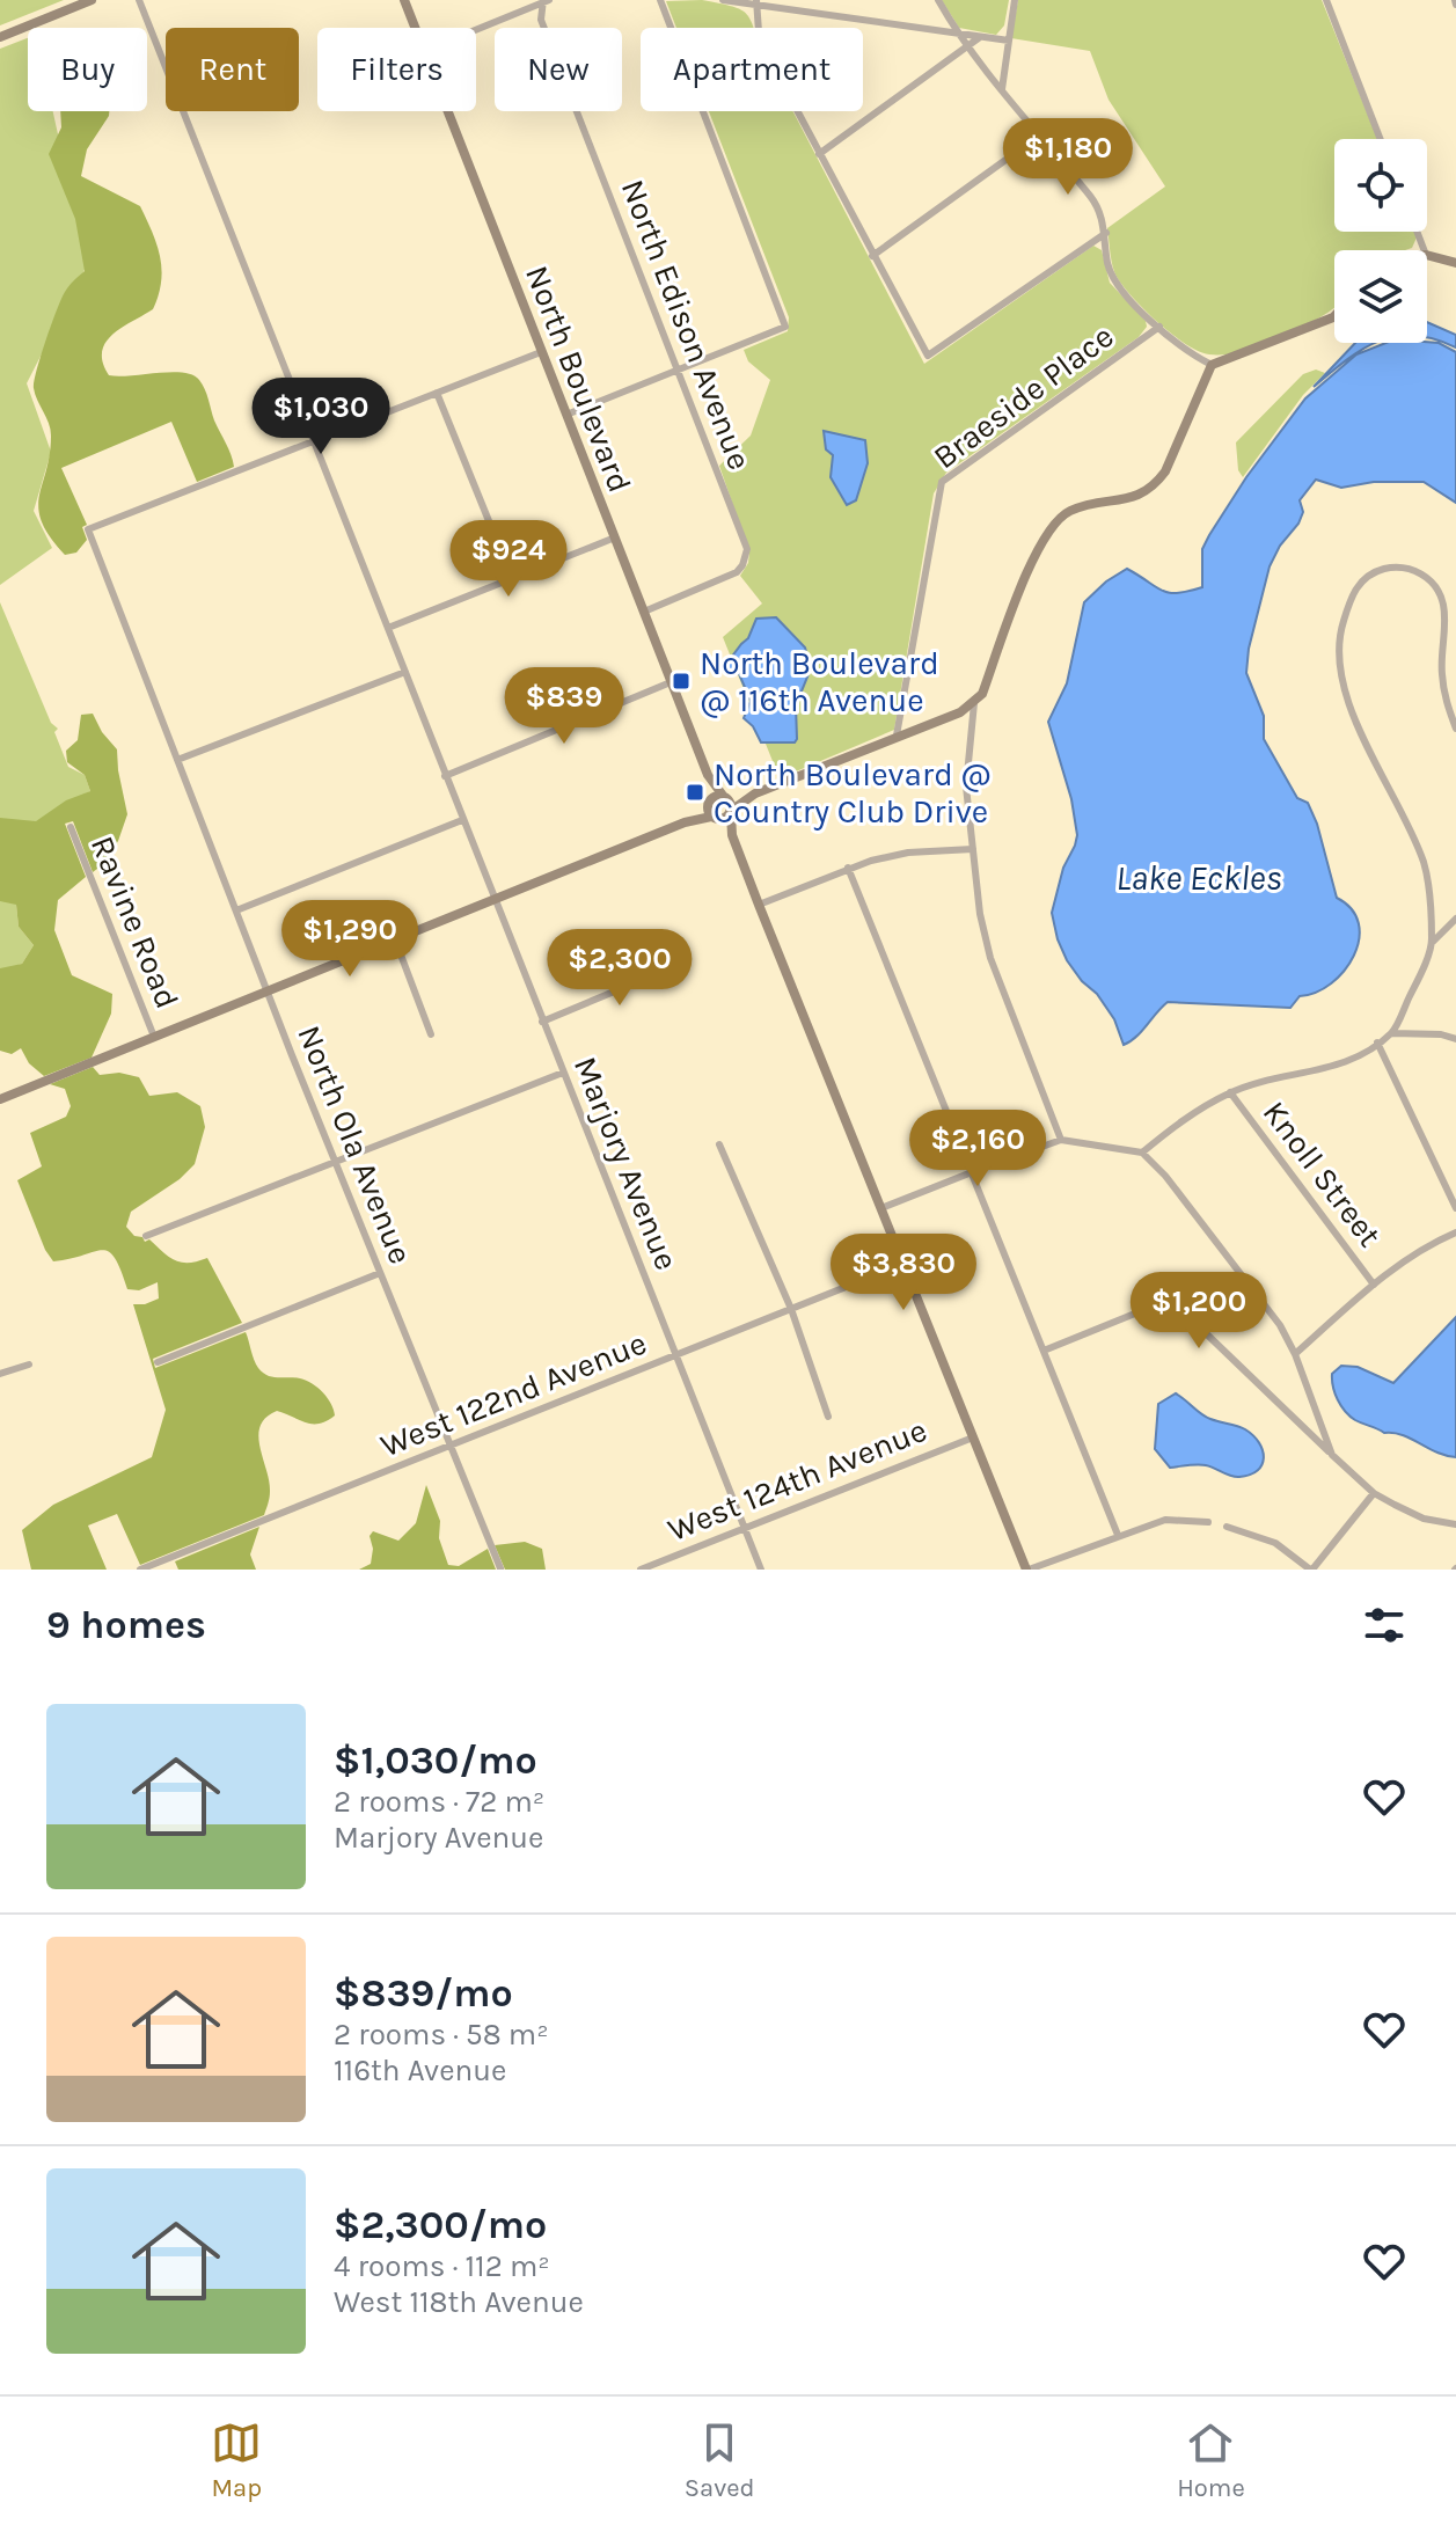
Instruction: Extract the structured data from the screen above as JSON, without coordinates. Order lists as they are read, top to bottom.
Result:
{
  "streets": {
    "street": [
      "North Edison Avenue",
      "North Boulevard",
      "Braeside Place",
      "Ravine Road",
      "North Ola Avenue",
      "Marjory Avenue",
      "Knoll Street",
      "West 122nd Avenue",
      "West 124th Avenue"
    ]
  },
  "crossings": [
    ["North Edison Avenue", "North Boulevard"],
    ["North Ola Avenue", "Marjory Avenue"],
    ["North Ola Avenue", "West 122nd Avenue"],
    ["Marjory Avenue", "West 122nd Avenue"],
    ["Marjory Avenue", "West 124th Avenue"]
  ],
  "water": ["Lake Eckles"],
  "places": {
    "transit": ["North Boulevard @ 116th Avenue", "North Boulevard @ Country Club Drive"]
  },
  "page": {
    "chip": [
      "Buy",
      "Rent",
      "Filters",
      "New",
      "Apartment"
    ],
    "price": [
      "$1,180",
      "$1,030",
      "$924",
      "$839",
      "$1,290",
      "$2,300",
      "$2,160",
      "$3,830",
      "$1,200"
    ],
    "heading": "9 homes",
    "list": [
      {
        "name": "$1,030/mo",
        "note": "2 rooms · 72 m² · Marjory Avenue"
      },
      {
        "name": "$839/mo",
        "note": "2 rooms · 58 m² · 116th Avenue"
      },
      {
        "name": "$2,300/mo",
        "note": "4 rooms · 112 m² · West 118th Avenue"
      }
    ],
    "tabs": ["Map", "Saved", "Home"]
  }
}
